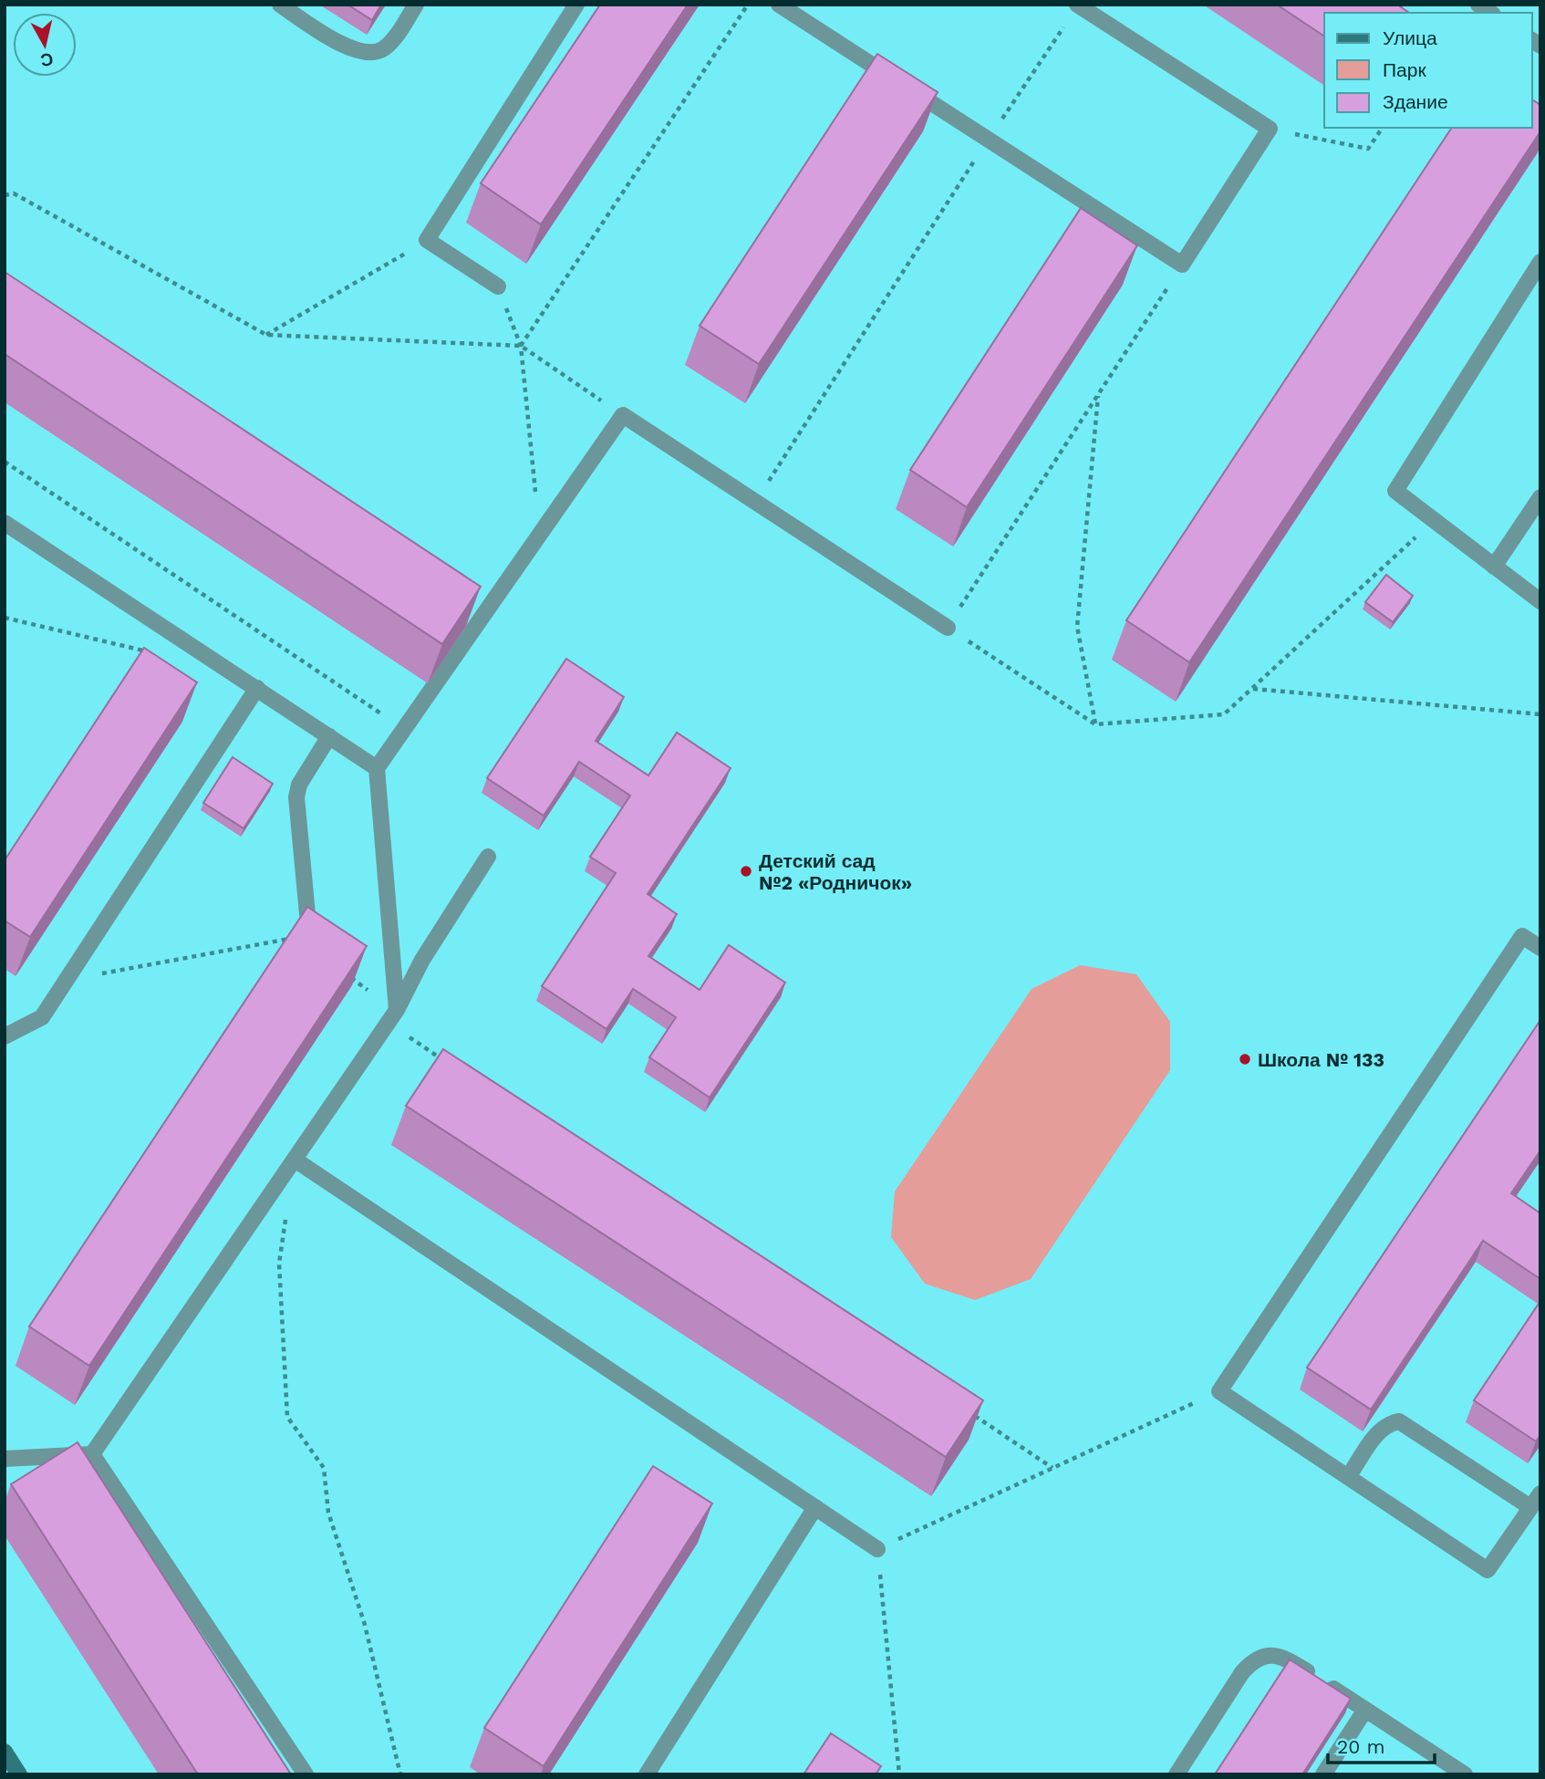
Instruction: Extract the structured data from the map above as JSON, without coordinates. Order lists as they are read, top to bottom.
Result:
{
  "places": ["Детский сад №2 «Родничок»", "Школа № 133"],
  "legend": ["Улица", "Парк", "Здание"],
  "scale_bar": "20 m",
  "north": "bottom"
}
